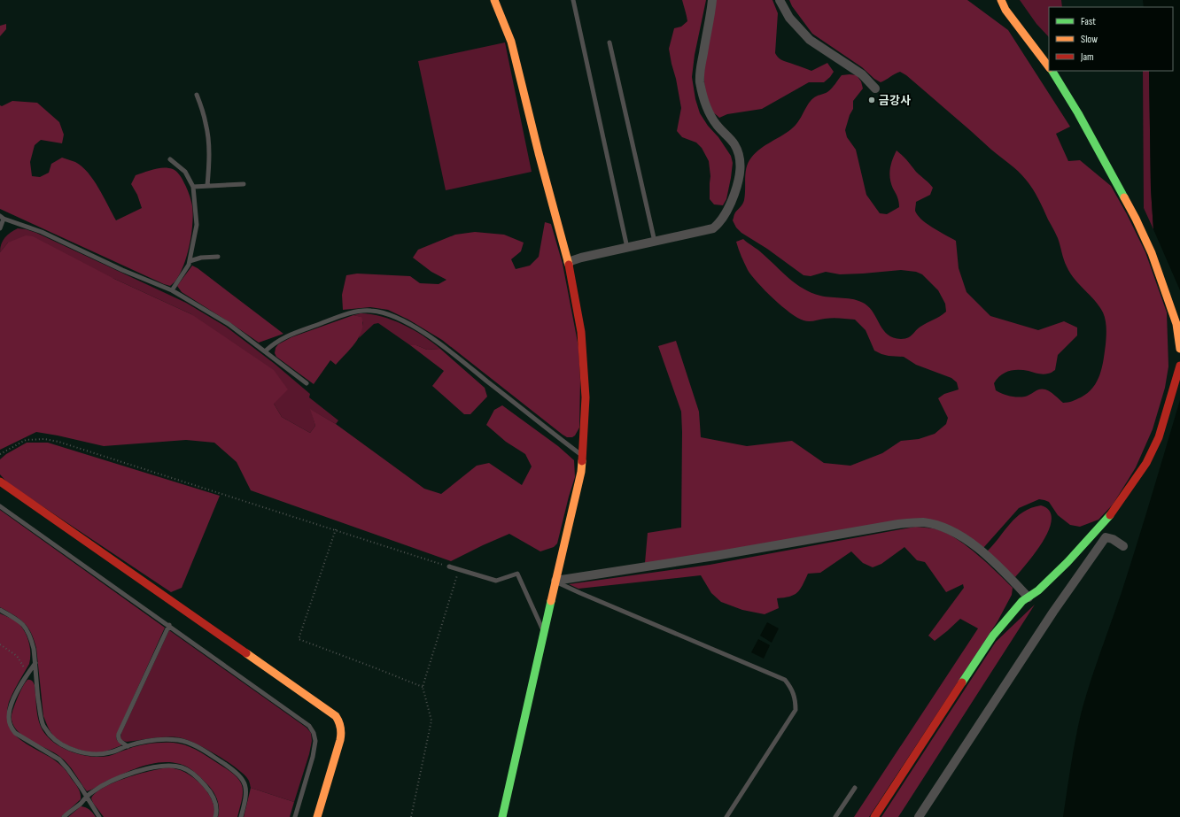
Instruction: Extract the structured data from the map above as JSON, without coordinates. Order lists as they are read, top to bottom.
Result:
{
  "places": ["금강사"],
  "legend": ["Fast", "Slow", "Jam"]
}
